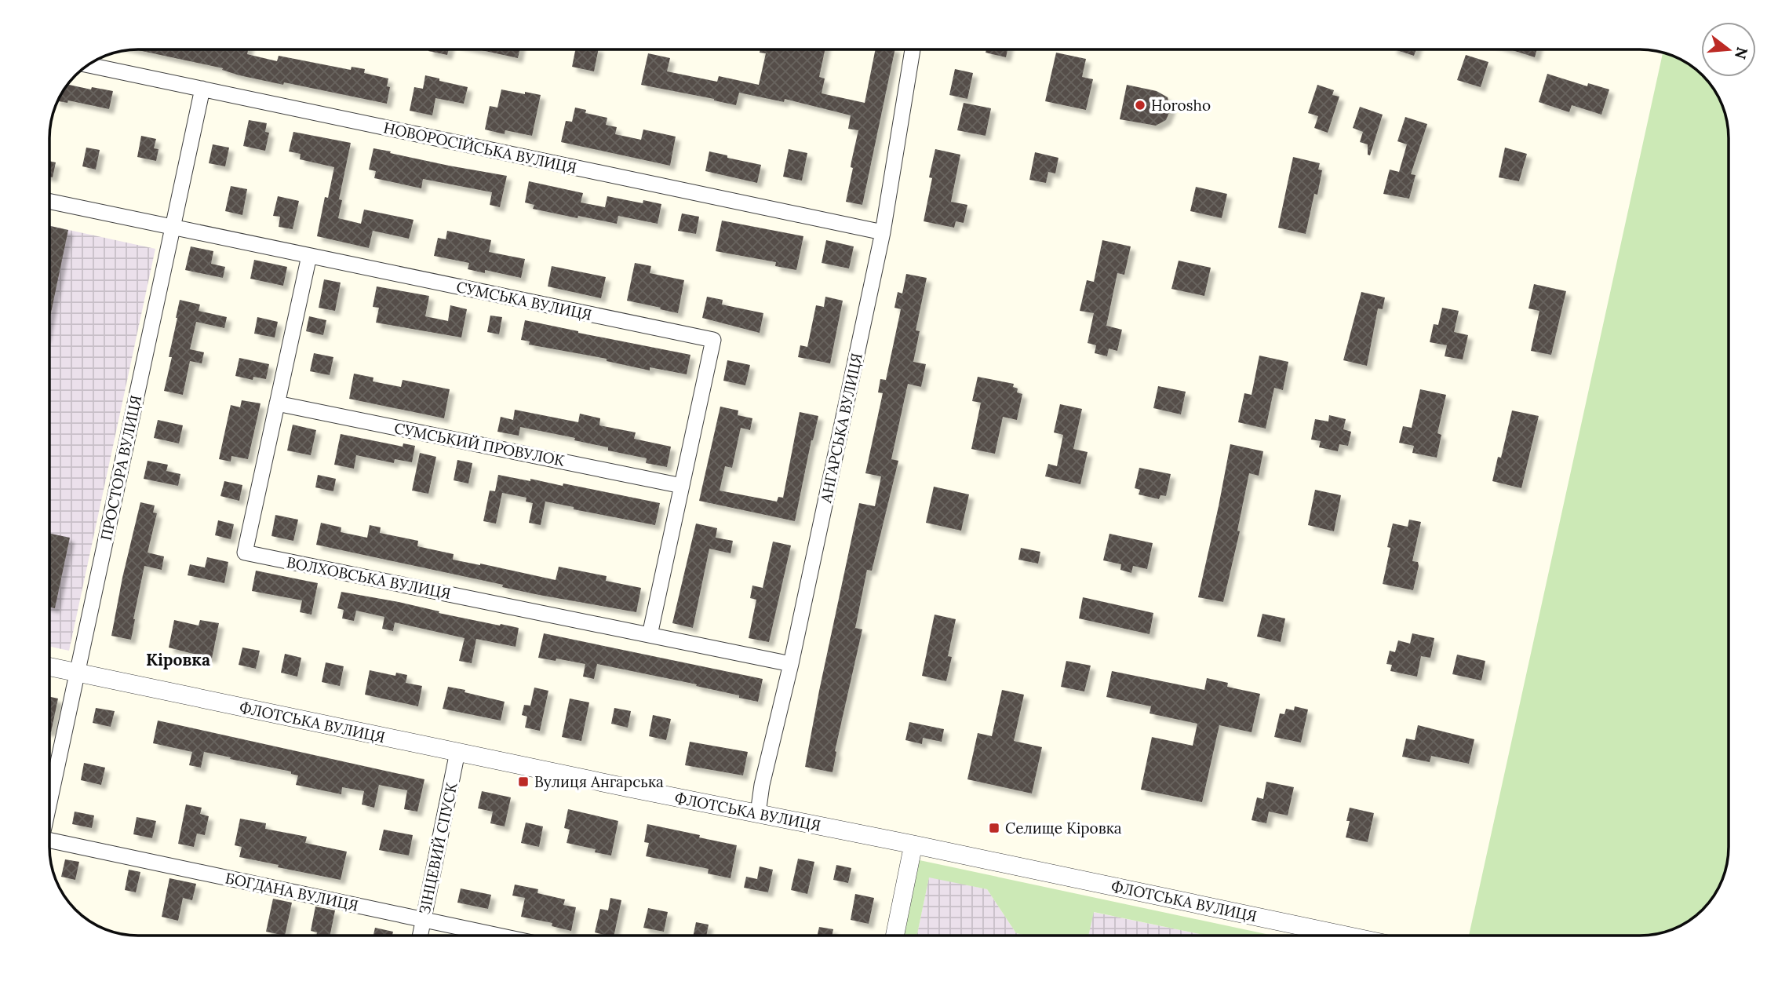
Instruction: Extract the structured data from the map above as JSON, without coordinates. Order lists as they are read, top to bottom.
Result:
{
  "streets": {
    "street": [
      "НОВОРОСІЙСЬКА ВУЛИЦЯ",
      "СУМСЬКА ВУЛИЦЯ",
      "АНГАРСЬКА ВУЛИЦЯ",
      "СУМСЬКИЙ ПРОВУЛОК",
      "ПРОСТОРА ВУЛИЦЯ",
      "ВОЛХОВСЬКА ВУЛИЦЯ",
      "ФЛОТСЬКА ВУЛИЦЯ",
      "ЗІНЦЕВИЙ СПУСК",
      "БОГДАНА ВУЛИЦЯ"
    ]
  },
  "crossings": [
    ["НОВОРОСІЙСЬКА ВУЛИЦЯ", "АНГАРСЬКА ВУЛИЦЯ"],
    ["НОВОРОСІЙСЬКА ВУЛИЦЯ", "ПРОСТОРА ВУЛИЦЯ"],
    ["СУМСЬКА ВУЛИЦЯ", "СУМСЬКИЙ ПРОВУЛОК"],
    ["СУМСЬКА ВУЛИЦЯ", "ПРОСТОРА ВУЛИЦЯ"],
    ["СУМСЬКА ВУЛИЦЯ", "ВОЛХОВСЬКА ВУЛИЦЯ"],
    ["АНГАРСЬКА ВУЛИЦЯ", "ВОЛХОВСЬКА ВУЛИЦЯ"],
    ["АНГАРСЬКА ВУЛИЦЯ", "ФЛОТСЬКА ВУЛИЦЯ"],
    ["СУМСЬКИЙ ПРОВУЛОК", "ВОЛХОВСЬКА ВУЛИЦЯ"],
    ["ПРОСТОРА ВУЛИЦЯ", "ФЛОТСЬКА ВУЛИЦЯ"],
    ["ФЛОТСЬКА ВУЛИЦЯ", "ЗІНЦЕВИЙ СПУСК"],
    ["ЗІНЦЕВИЙ СПУСК", "БОГДАНА ВУЛИЦЯ"]
  ],
  "districts": ["Кіровка"],
  "places": {
    "other": ["Horosho"],
    "transit": ["Вулиця Ангарська", "Селище Кіровка"]
  },
  "north": "right"
}
